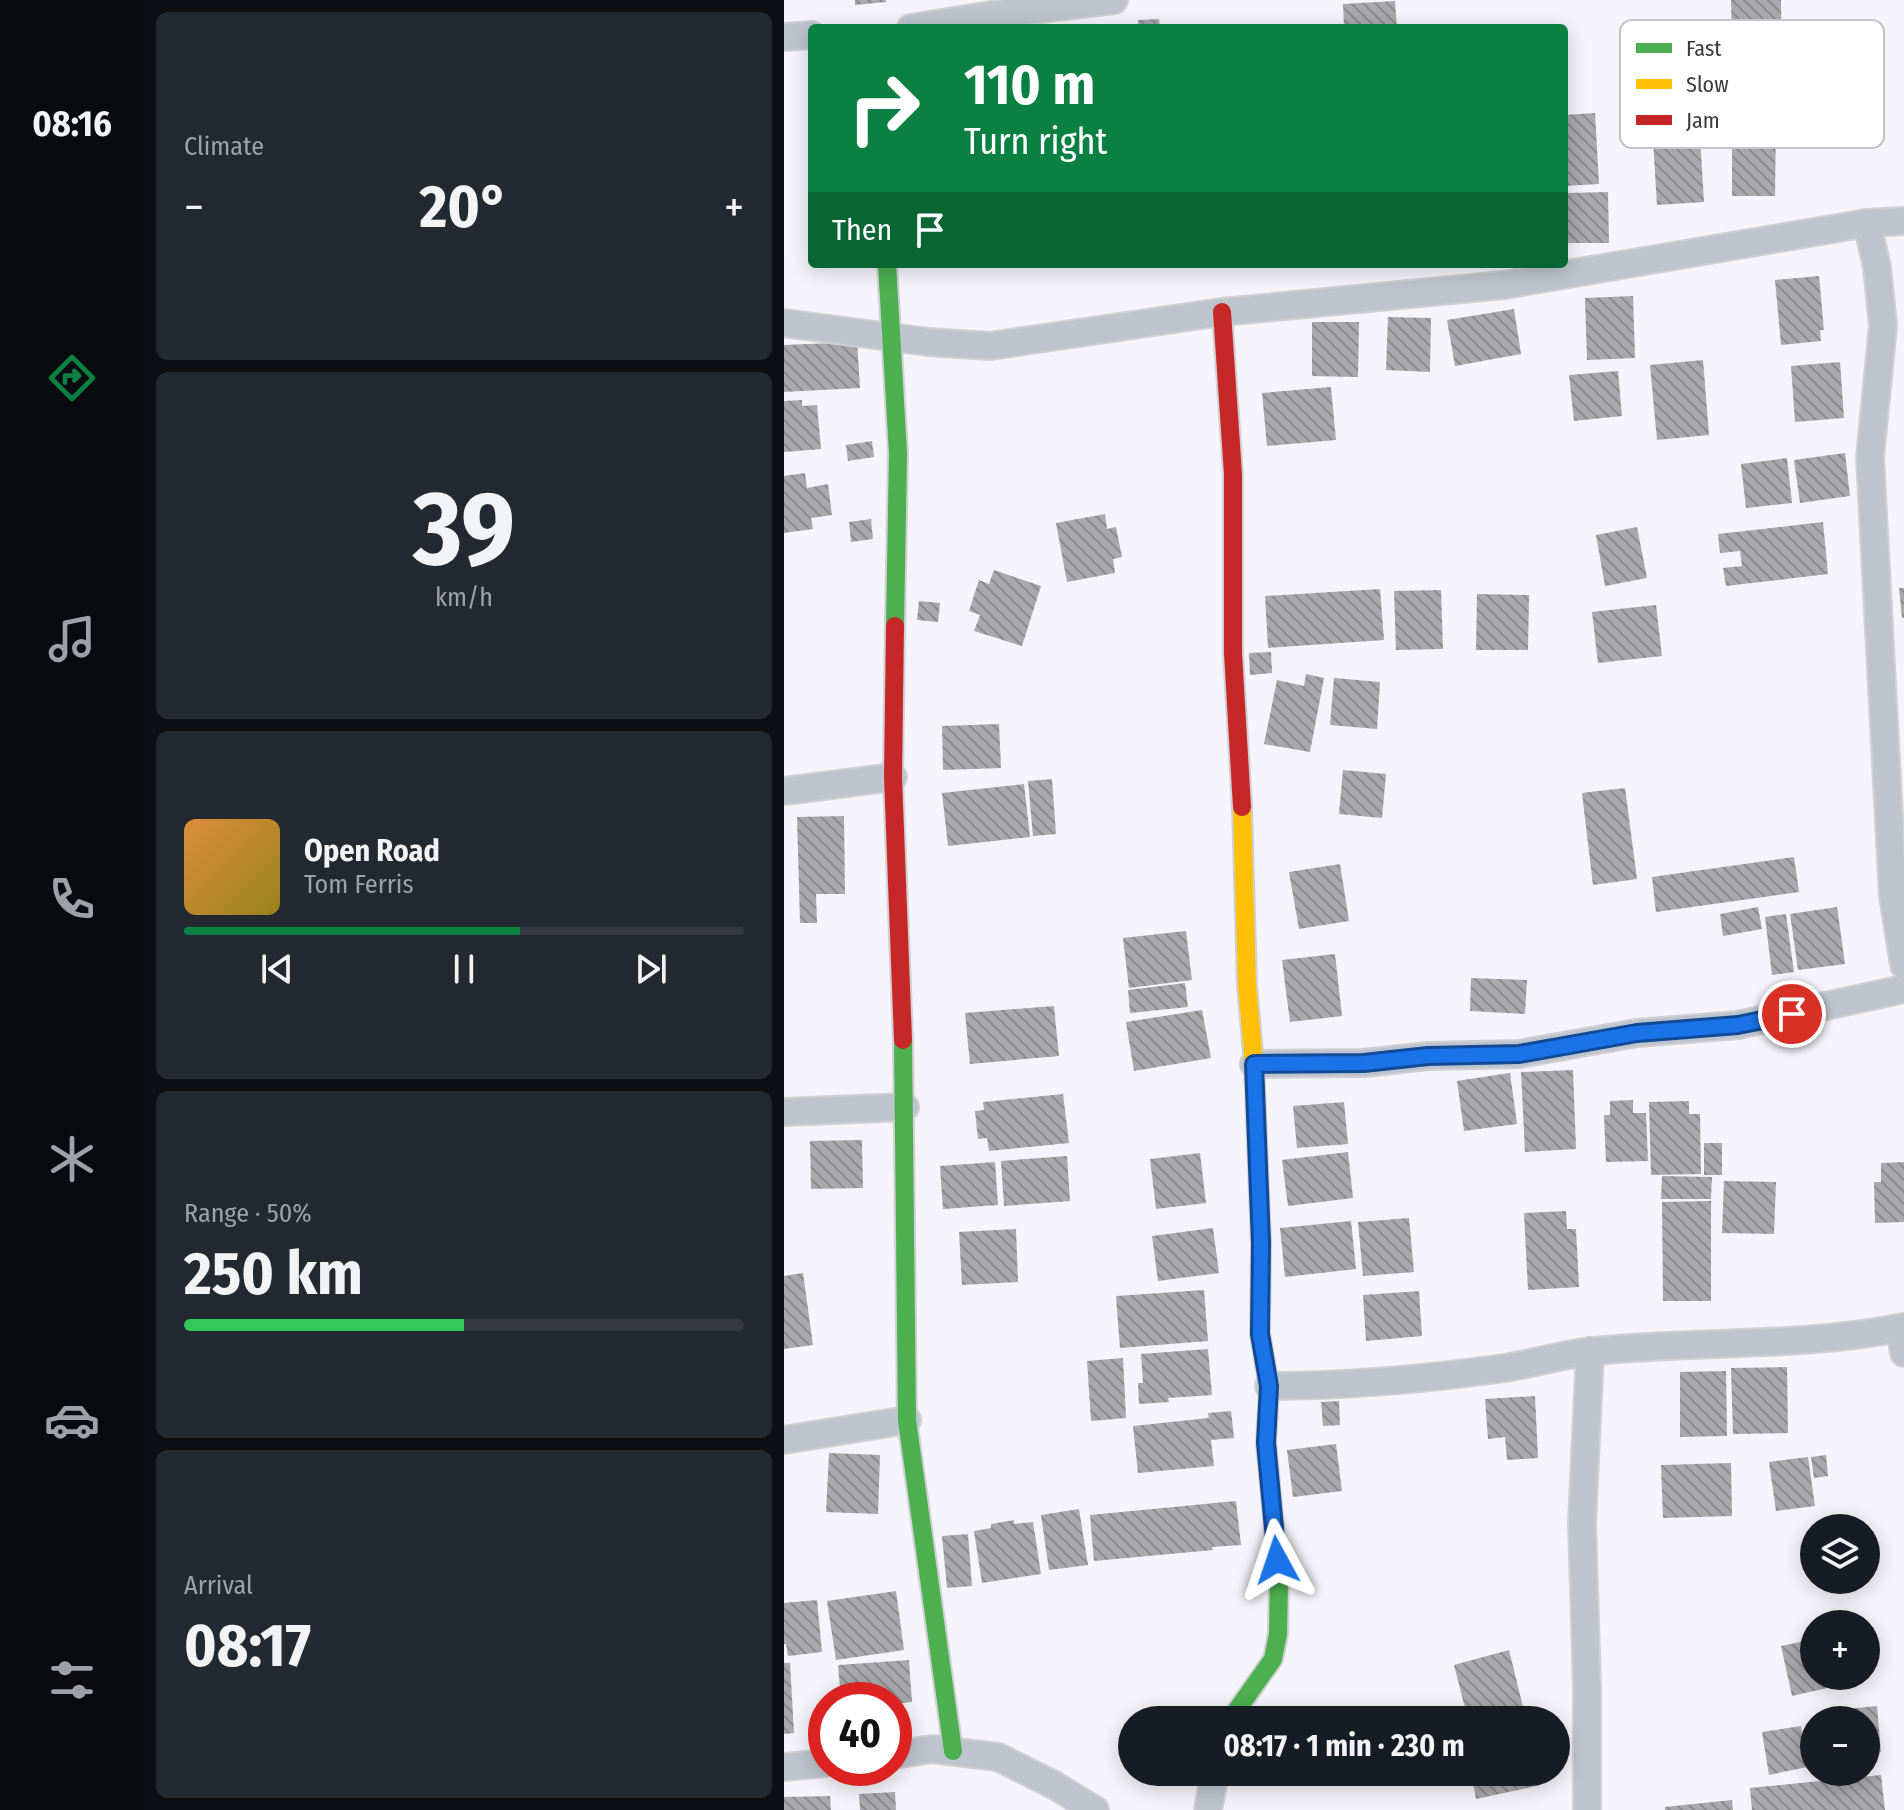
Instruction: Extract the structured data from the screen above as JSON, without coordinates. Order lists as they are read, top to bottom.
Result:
{
  "legend": ["Fast", "Slow", "Jam"],
  "page": {
    "tabs": "08:16",
    "tile": [
      "Climate",
      ["39", "km/h"],
      ["Range · 50%", "250 km"],
      ["Arrival", "08:17"]
    ],
    "turn": ["110 m", "Turn right"],
    "heat": ["−", "20°", "+"],
    "then": "Then",
    "song": ["Open Road", "Tom Ferris"],
    "map_buttons": ["+", "−"],
    "limit": "40",
    "trip": "08:17 · 1 min · 230 m"
  }
}
